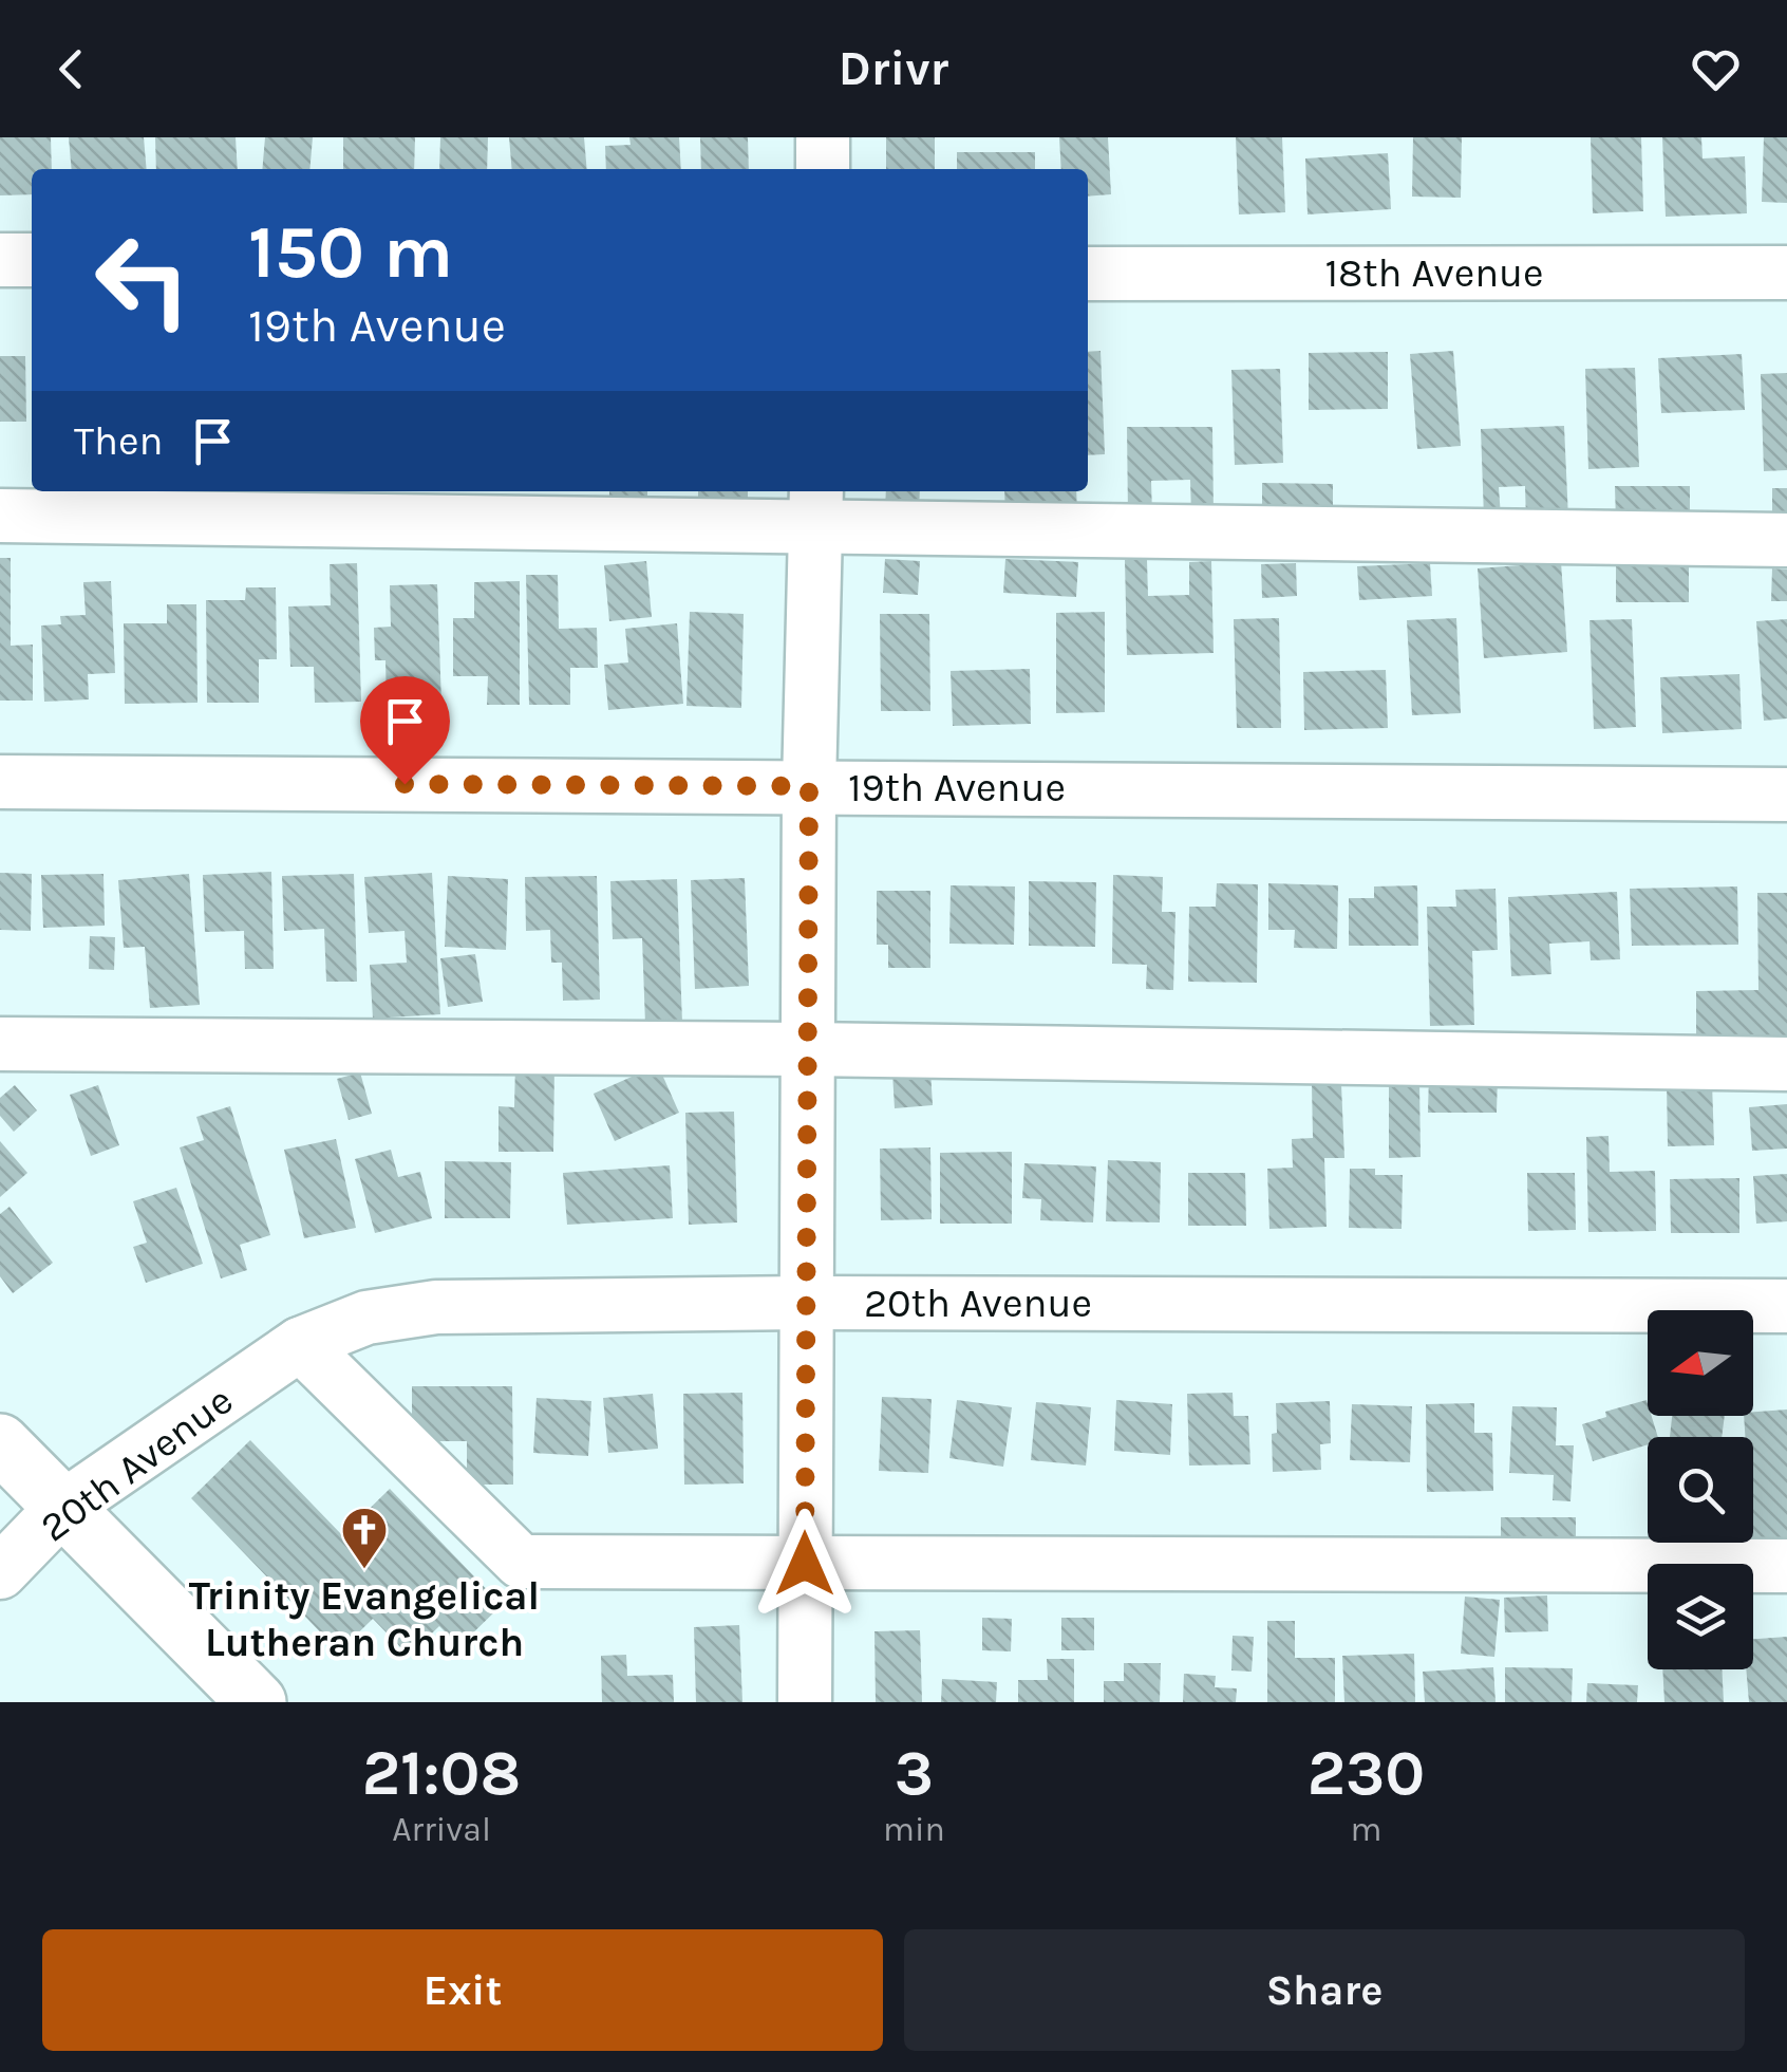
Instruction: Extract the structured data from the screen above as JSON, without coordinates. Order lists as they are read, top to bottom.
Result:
{
  "streets": {
    "street": ["18th Avenue", "19th Avenue", "20th Avenue"]
  },
  "places": {
    "church": ["Trinity Evangelical Lutheran Church"]
  },
  "north": "left",
  "page": {
    "header": "Drivr",
    "turn": ["150 m", "19th Avenue"],
    "then": "Then",
    "eta": [
      "21:08",
      "Arrival",
      "3",
      "min",
      "230",
      "m"
    ],
    "buttons": ["Exit", "Share"]
  }
}
